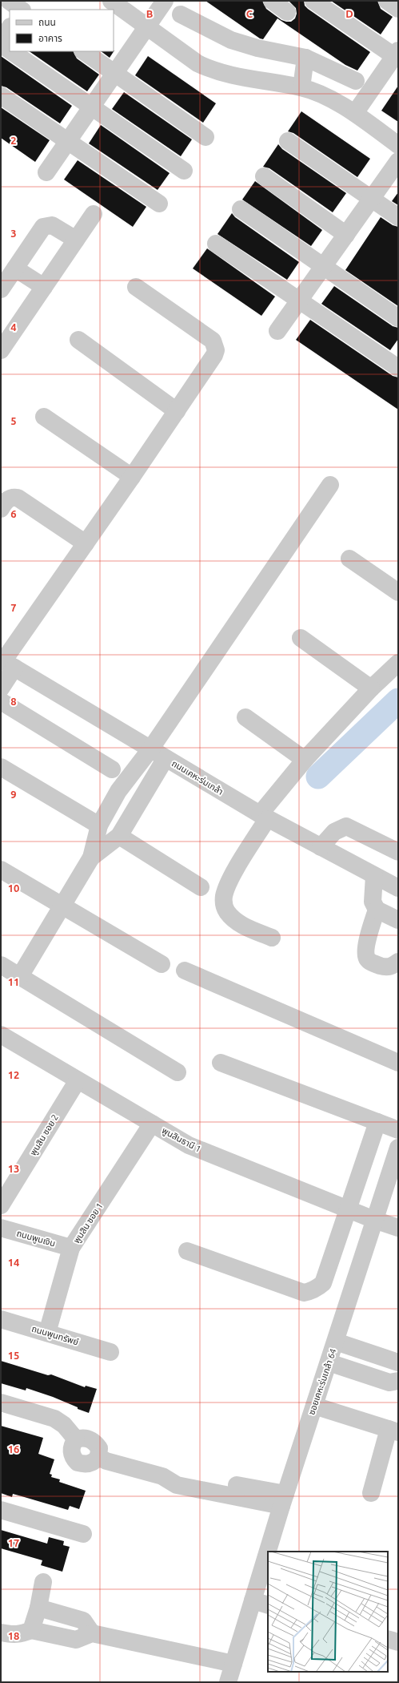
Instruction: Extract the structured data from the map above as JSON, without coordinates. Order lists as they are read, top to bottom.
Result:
{
  "streets": {
    "street": [
      "ถนนเคหะร่มเกล้า",
      "พูนสิน ซอย 2",
      "พูนสินธานี 1",
      "พูนสิน ซอย 1",
      "ถนนพูนเงิน",
      "ถนนพูนทรัพย์",
      "ซอยเคหะร่มเกล้า 64"
    ]
  },
  "crossings": [
    ["พูนสิน ซอย 2", "พูนสินธานี 1"],
    ["พูนสินธานี 1", "พูนสิน ซอย 1"],
    ["พูนสินธานี 1", "ซอยเคหะร่มเกล้า 64"],
    ["พูนสิน ซอย 1", "ถนนพูนเงิน"],
    ["พูนสิน ซอย 1", "ถนนพูนทรัพย์"]
  ],
  "legend": ["ถนน", "อาคาร"],
  "grid": {
    "columns": ["B", "C", "D"],
    "rows": [
      "2",
      "3",
      "4",
      "5",
      "6",
      "7",
      "8",
      "9",
      "10",
      "11",
      "12",
      "13",
      "14",
      "15",
      "16",
      "17",
      "18"
    ]
  }
}
